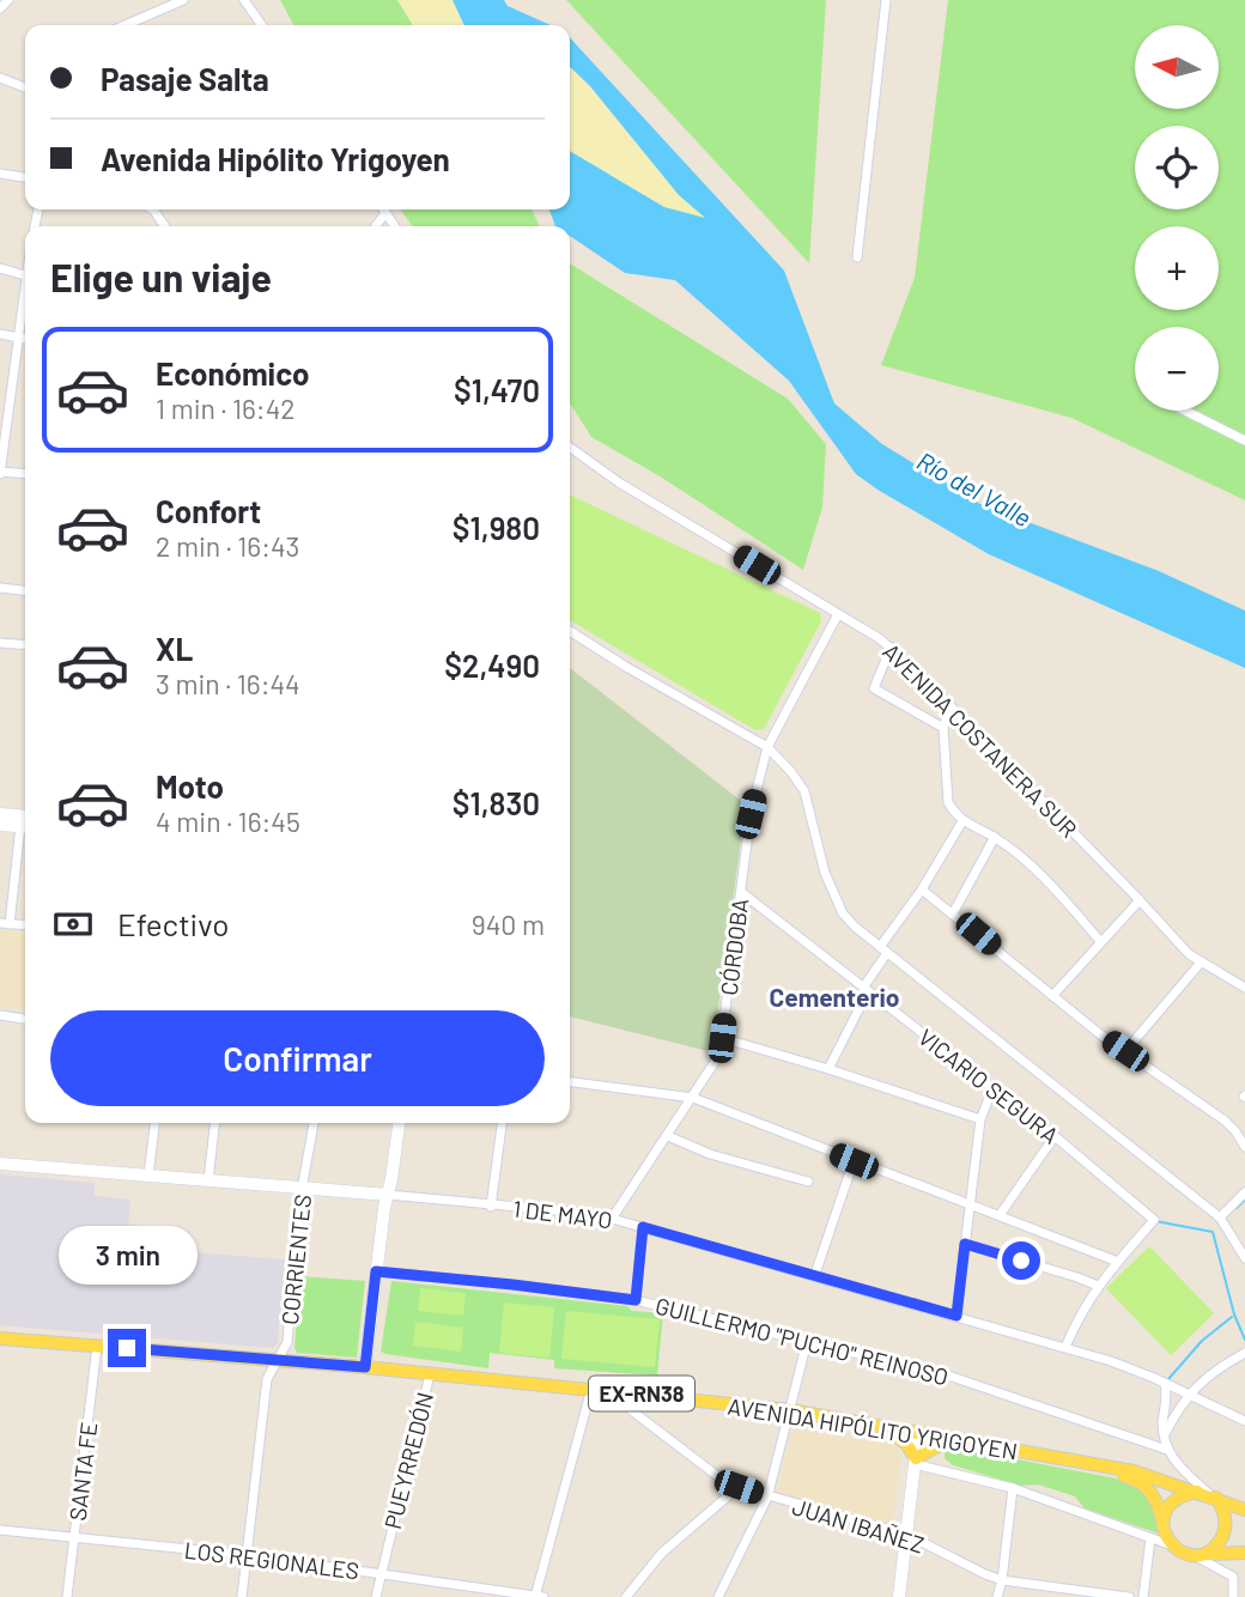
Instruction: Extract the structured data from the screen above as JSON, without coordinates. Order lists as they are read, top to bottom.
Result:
{
  "streets": {
    "main road": ["EX-RN38", "AVENIDA HIPÓLITO YRIGOYEN"],
    "street": [
      "AVENIDA COSTANERA SUR",
      "CÓRDOBA",
      "VICARIO SEGURA",
      "1 DE MAYO",
      "CORRIENTES",
      "GUILLERMO \"PUCHO\" REINOSO",
      "PUEYRREDÓN",
      "SANTA FE",
      "JUAN IBAÑEZ",
      "LOS REGIONALES"
    ]
  },
  "crossings": [
    ["AVENIDA COSTANERA SUR", "CÓRDOBA"],
    ["CÓRDOBA", "VICARIO SEGURA"],
    ["CÓRDOBA", "1 DE MAYO"],
    ["1 DE MAYO", "CORRIENTES"],
    ["CORRIENTES", "AVENIDA HIPÓLITO YRIGOYEN"],
    ["CORRIENTES", "LOS REGIONALES"],
    ["EX-RN38", "AVENIDA HIPÓLITO YRIGOYEN"],
    ["AVENIDA HIPÓLITO YRIGOYEN", "PUEYRREDÓN"],
    ["AVENIDA HIPÓLITO YRIGOYEN", "SANTA FE"],
    ["AVENIDA HIPÓLITO YRIGOYEN", "JUAN IBAÑEZ"],
    ["PUEYRREDÓN", "LOS REGIONALES"],
    ["SANTA FE", "LOS REGIONALES"]
  ],
  "districts": ["Cementerio"],
  "water": ["Río del Valle"],
  "north": "left",
  "page": {
    "map_buttons": ["+", "−"],
    "banner": ["Pasaje Salta", "Avenida Hipólito Yrigoyen"],
    "heading": "Elige un viaje",
    "list": [
      {
        "name": "Económico",
        "note": "1 min · 16:42",
        "value": "$1,470"
      },
      {
        "name": "Confort",
        "note": "2 min · 16:43",
        "value": "$1,980"
      },
      {
        "name": "XL",
        "note": "3 min · 16:44",
        "value": "$2,490"
      },
      {
        "name": "Moto",
        "note": "4 min · 16:45",
        "value": "$1,830"
      }
    ],
    "pay": ["Efectivo", "940 m"],
    "buttons": "Confirmar",
    "bubble": "3 min"
  }
}
